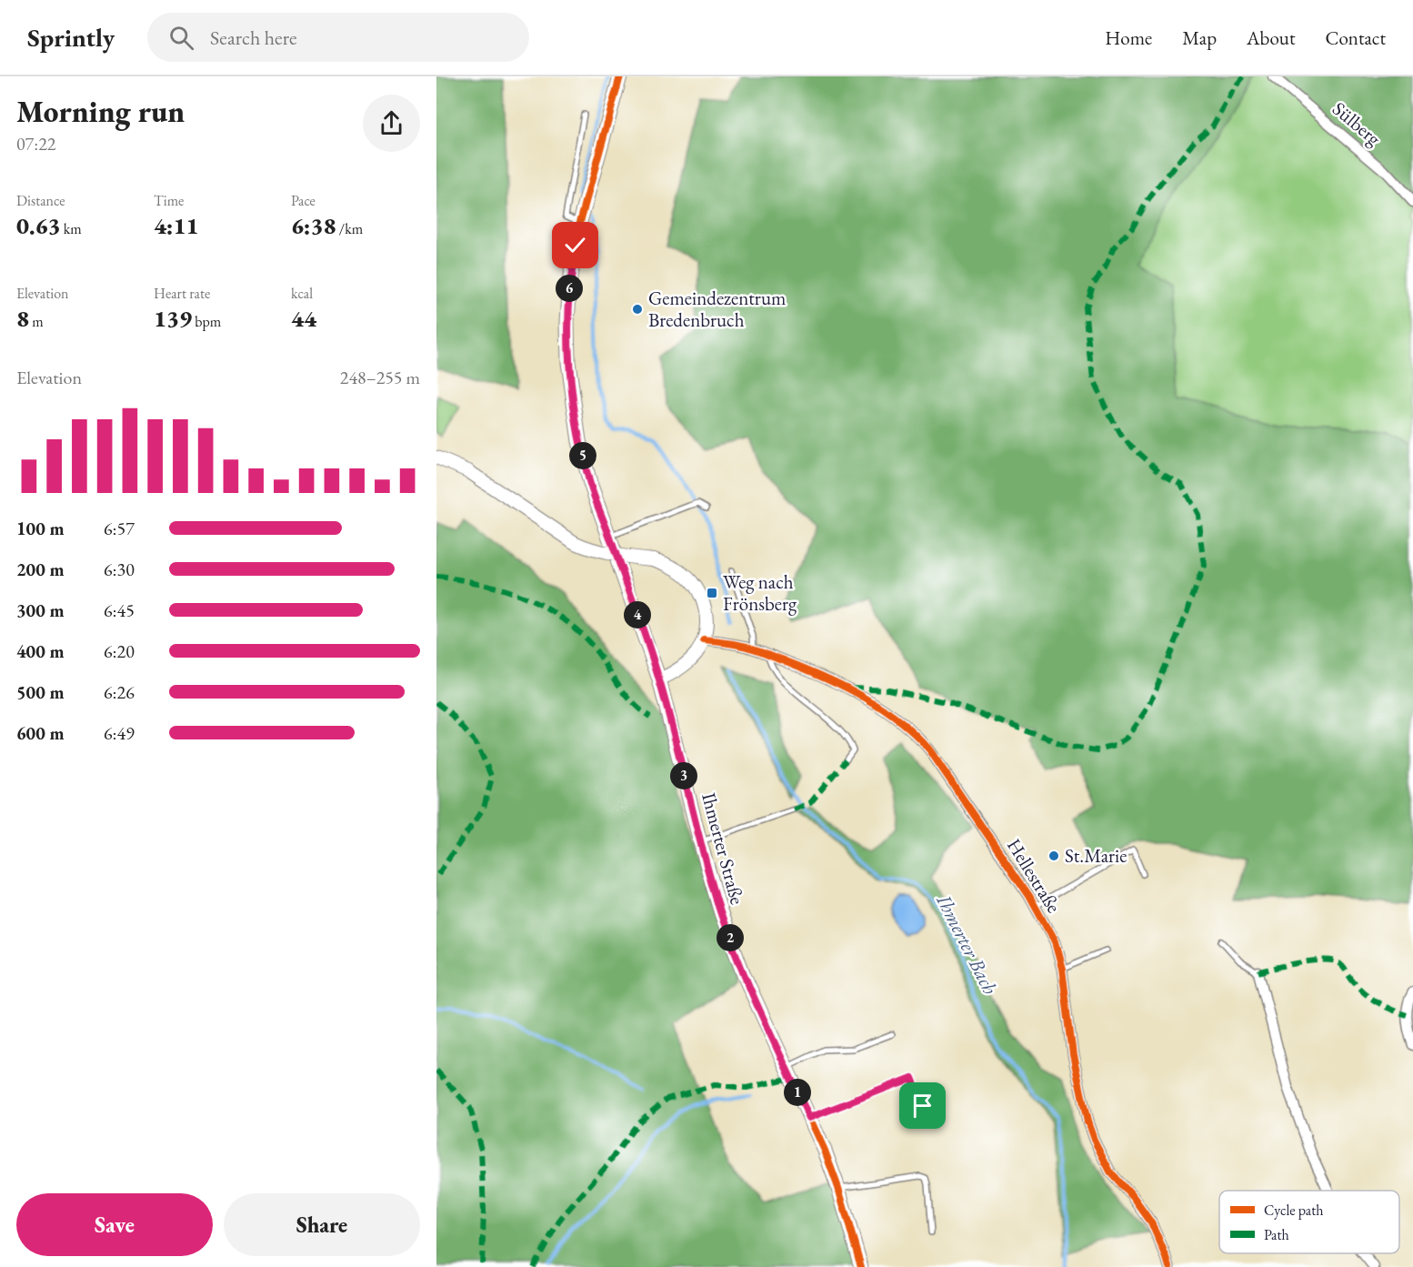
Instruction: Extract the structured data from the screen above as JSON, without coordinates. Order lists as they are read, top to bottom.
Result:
{
  "streets": {
    "main road": ["Ihmerter Straße"],
    "street": ["Sülberg", "Hellestraße"]
  },
  "water": ["Ihmerter Bach"],
  "places": {
    "other": ["Gemeindezentrum Bredenbruch", "St.Marie"],
    "transit": ["Weg nach Frönsberg"]
  },
  "legend": ["Cycle path", "Path"],
  "page": {
    "header": "Sprintly",
    "search": "Search here",
    "nav": [
      "Home",
      "Map",
      "About",
      "Contact"
    ],
    "heading": ["Morning run", "07:22"],
    "stats": [
      ["Distance", "0.63 km"],
      ["Time", "4:11"],
      ["Pace", "6:38 /km"],
      ["Elevation", "8 m"],
      ["Heart rate", "139 bpm"],
      ["kcal", "44"]
    ],
    "pins": [
      "6",
      "5",
      "4",
      "3",
      "2",
      "1"
    ],
    "chart": ["Elevation", "248–255 m"],
    "list": [
      {
        "name": "100 m",
        "note": "6:57"
      },
      {
        "name": "200 m",
        "note": "6:30"
      },
      {
        "name": "300 m",
        "note": "6:45"
      },
      {
        "name": "400 m",
        "note": "6:20"
      },
      {
        "name": "500 m",
        "note": "6:26"
      },
      {
        "name": "600 m",
        "note": "6:49"
      }
    ],
    "buttons": ["Save", "Share"]
  }
}
